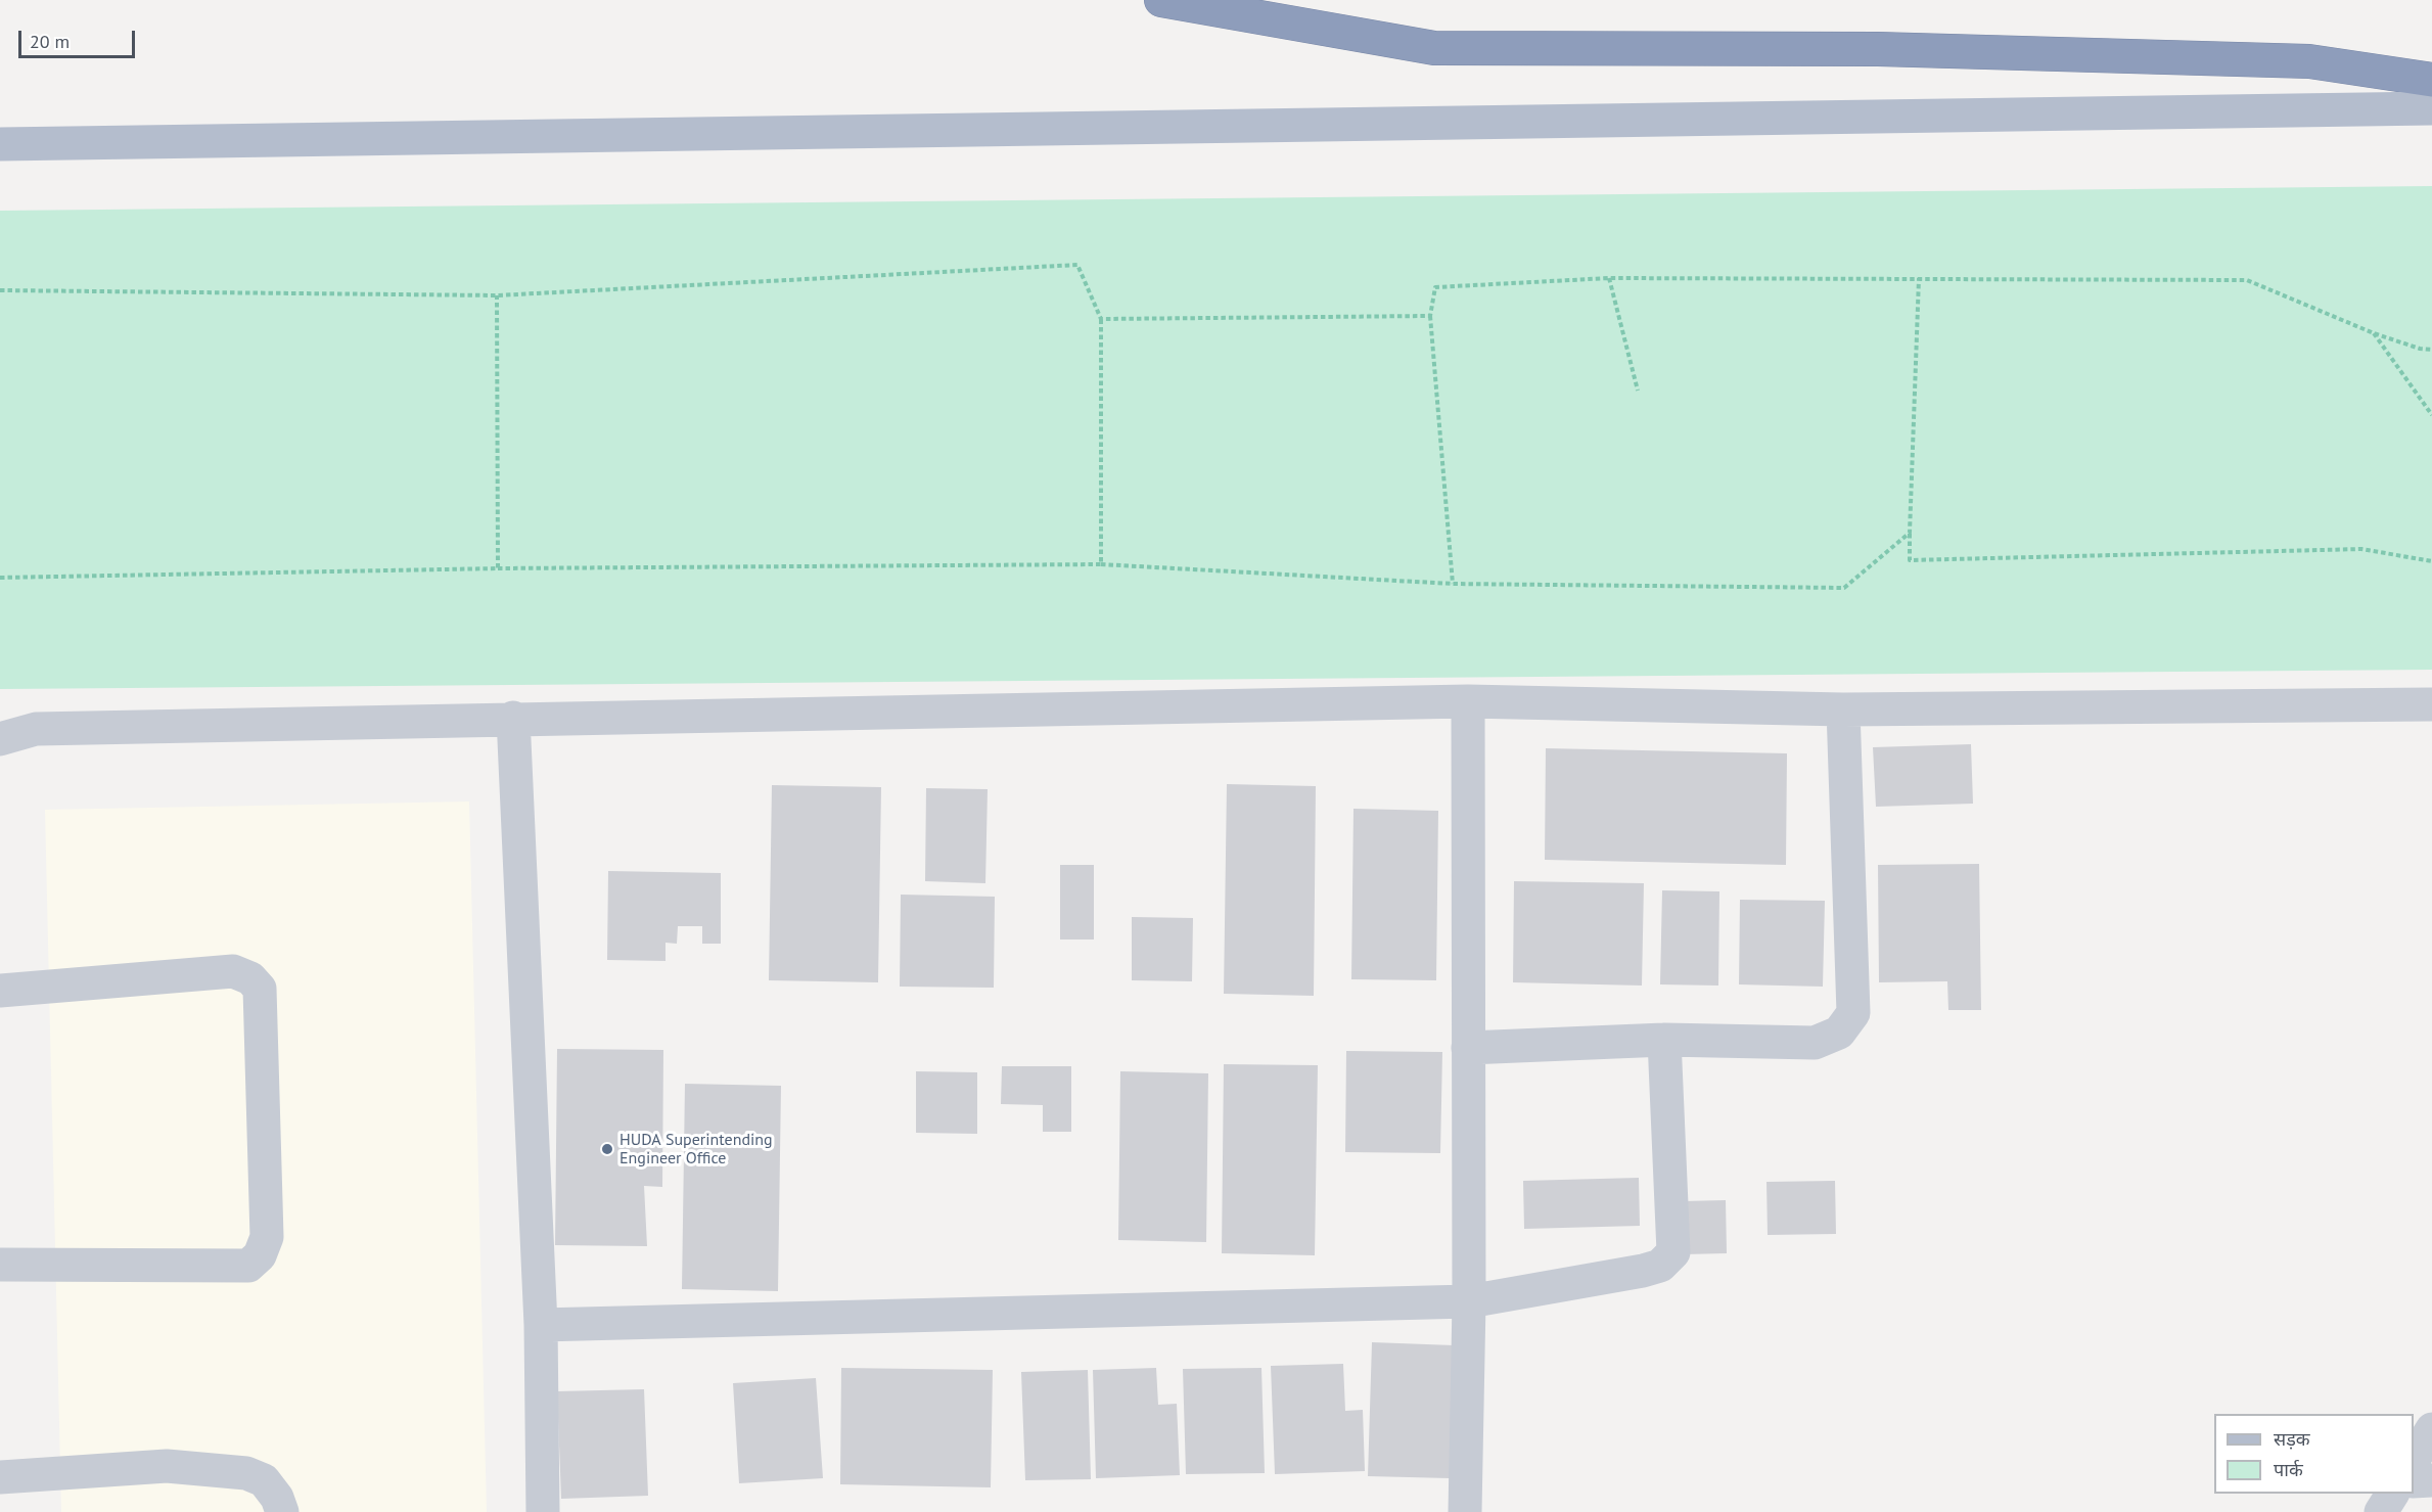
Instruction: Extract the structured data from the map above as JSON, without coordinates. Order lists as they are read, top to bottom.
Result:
{
  "places": ["HUDA Superintending Engineer Office"],
  "legend": ["सड़क", "पार्क"],
  "scale_bar": "20 m"
}
